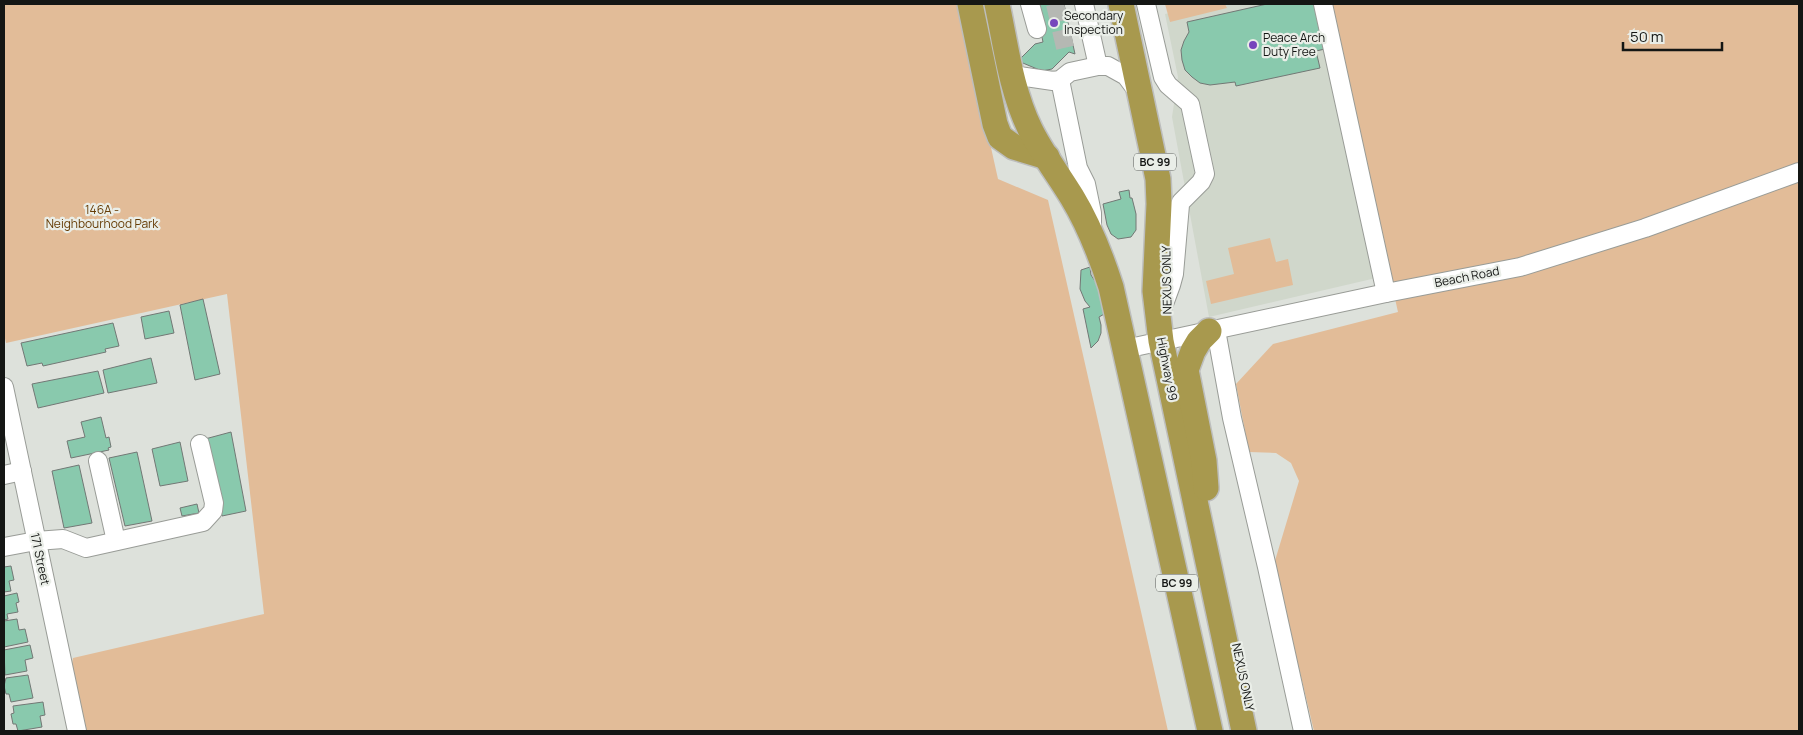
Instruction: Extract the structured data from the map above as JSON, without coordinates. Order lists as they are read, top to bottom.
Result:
{
  "streets": {
    "highway": ["BC 99", "Highway 99"],
    "street": ["Beach Road", "NEXUS ONLY", "171 Street"]
  },
  "crossings": [
    ["BC 99", "Beach Road"],
    ["Beach Road", "NEXUS ONLY"],
    ["Beach Road", "Highway 99"],
    ["NEXUS ONLY", "Highway 99"]
  ],
  "parks": ["146A - Neighbourhood Park"],
  "places": ["Secondary Inspection", "Peace Arch Duty Free"],
  "scale_bar": "50 m"
}
